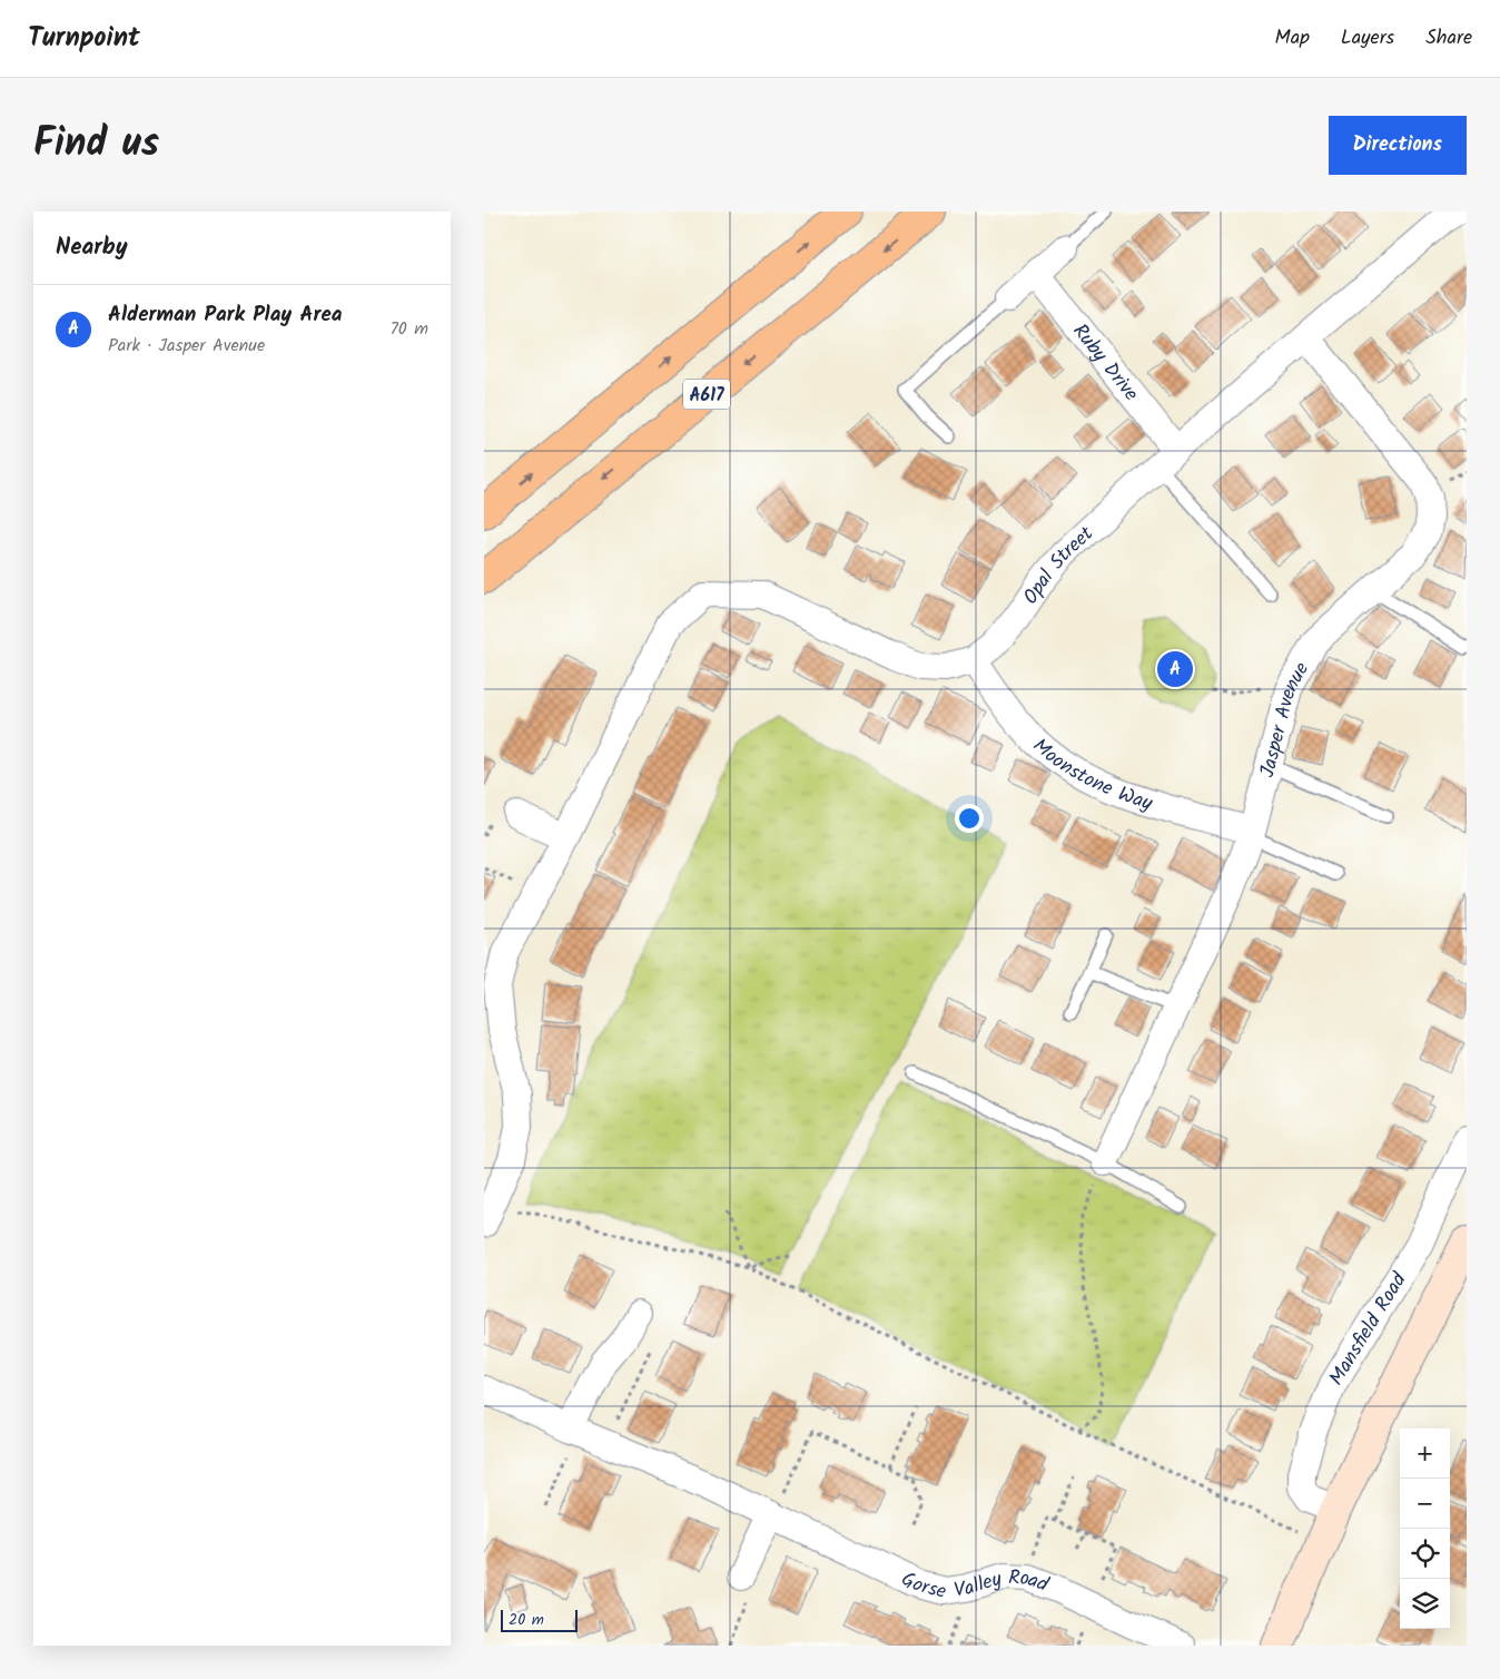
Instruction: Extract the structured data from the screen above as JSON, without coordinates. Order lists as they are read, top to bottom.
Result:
{
  "streets": {
    "highway": ["A617"],
    "street": [
      "Ruby Drive",
      "Opal Street",
      "Jasper Avenue",
      "Moonstone Way",
      "Mansfield Road",
      "Gorse Valley Road"
    ]
  },
  "crossings": [
    ["Ruby Drive", "Opal Street"],
    ["Opal Street", "Jasper Avenue"],
    ["Opal Street", "Moonstone Way"],
    ["Jasper Avenue", "Moonstone Way"]
  ],
  "scale_bar": "20 m",
  "page": {
    "header": "Turnpoint",
    "nav": ["Map", "Layers", "Share"],
    "title": "Find us",
    "buttons": "Directions",
    "heading": "Nearby",
    "list": [
      {
        "mark": "A",
        "name": "Alderman Park Play Area",
        "note": "Park · Jasper Avenue",
        "value": "70 m"
      }
    ],
    "pins": "A",
    "map_buttons": ["+", "−"],
    "scale": "20 m"
  }
}
